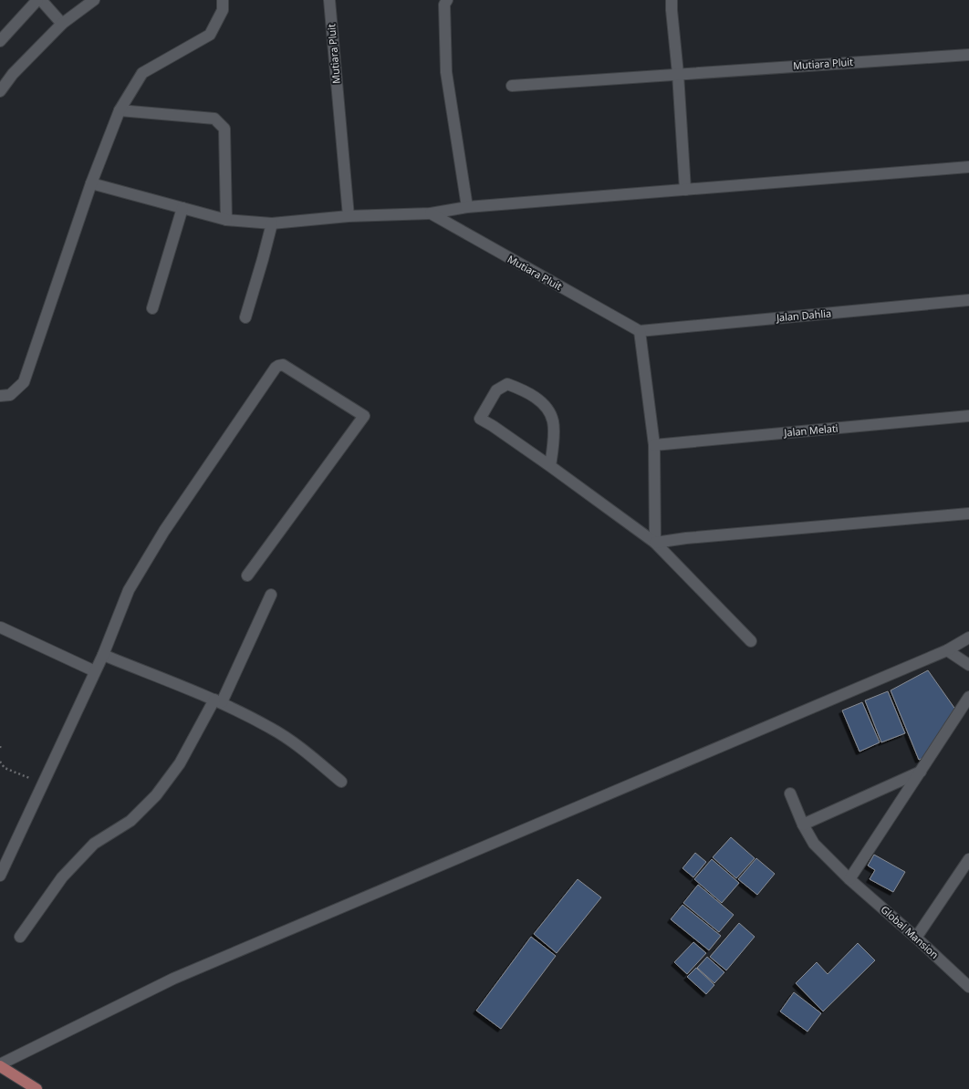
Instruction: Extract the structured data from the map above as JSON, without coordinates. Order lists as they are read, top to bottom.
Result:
{
  "streets": {
    "street": [
      "Mutiara Pluit",
      "Jalan Dahlia",
      "Jalan Melati",
      "Global Mansion"
    ]
  },
  "crossings": [
    ["Mutiara Pluit", "Jalan Dahlia"]
  ]
}
